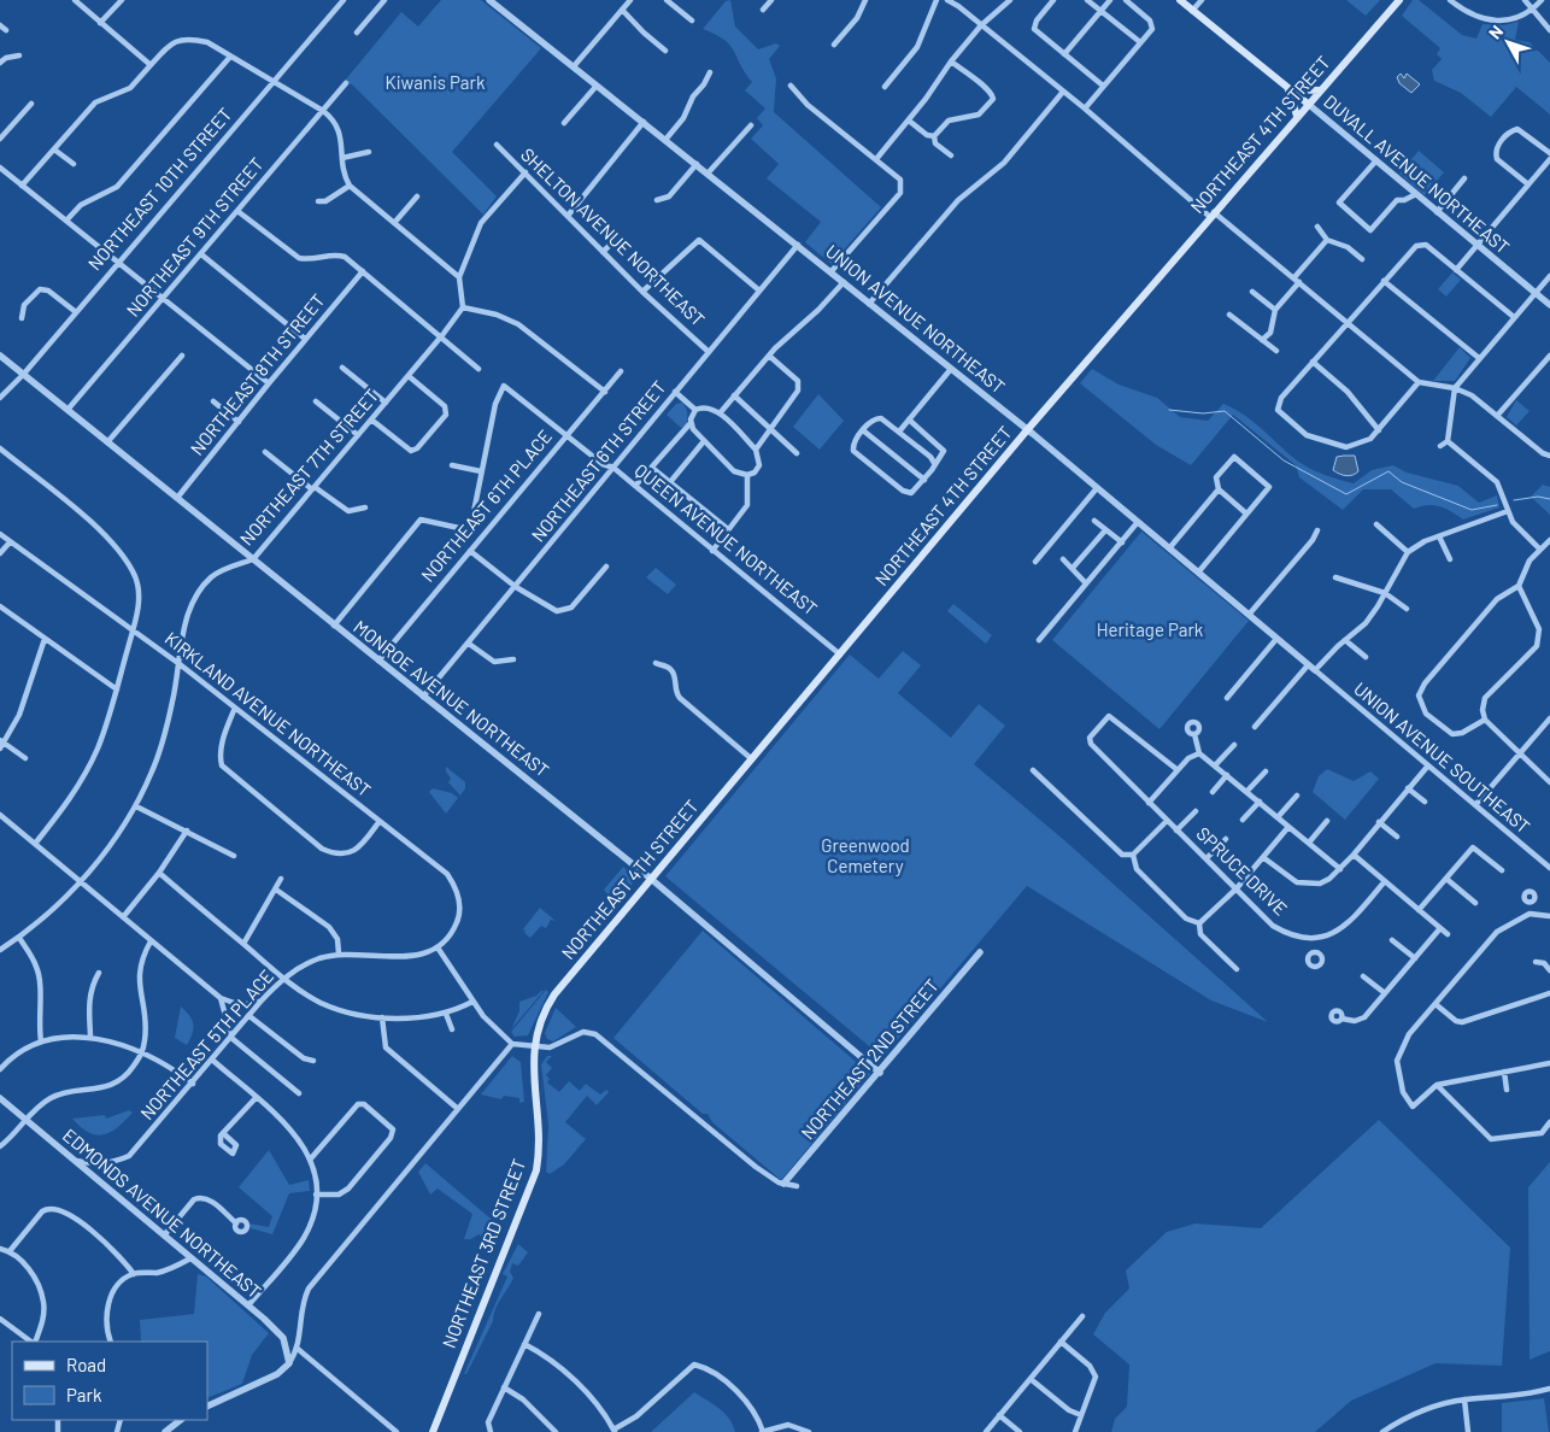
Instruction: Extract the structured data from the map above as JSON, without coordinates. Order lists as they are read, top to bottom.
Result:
{
  "streets": {
    "main road": ["NORTHEAST 4TH STREET", "DUVALL AVENUE NORTHEAST", "NORTHEAST 3RD STREET"],
    "street": [
      "NORTHEAST 10TH STREET",
      "NORTHEAST 9TH STREET",
      "SHELTON AVENUE NORTHEAST",
      "UNION AVENUE NORTHEAST",
      "NORTHEAST 8TH STREET",
      "NORTHEAST 6TH STREET",
      "NORTHEAST 7TH STREET",
      "NORTHEAST 6TH PLACE",
      "QUEEN AVENUE NORTHEAST",
      "MONROE AVENUE NORTHEAST",
      "KIRKLAND AVENUE NORTHEAST",
      "UNION AVENUE SOUTHEAST",
      "SPRUCE DRIVE",
      "NORTHEAST 5TH PLACE",
      "NORTHEAST 2ND STREET",
      "EDMONDS AVENUE NORTHEAST"
    ]
  },
  "crossings": [
    ["NORTHEAST 4TH STREET", "DUVALL AVENUE NORTHEAST"],
    ["NORTHEAST 4TH STREET", "UNION AVENUE NORTHEAST"],
    ["NORTHEAST 4TH STREET", "QUEEN AVENUE NORTHEAST"],
    ["NORTHEAST 4TH STREET", "MONROE AVENUE NORTHEAST"],
    ["NORTHEAST 4TH STREET", "NORTHEAST 3RD STREET"],
    ["NORTHEAST 10TH STREET", "MONROE AVENUE NORTHEAST"],
    ["NORTHEAST 9TH STREET", "MONROE AVENUE NORTHEAST"],
    ["SHELTON AVENUE NORTHEAST", "NORTHEAST 6TH STREET"],
    ["UNION AVENUE NORTHEAST", "NORTHEAST 6TH STREET"],
    ["UNION AVENUE NORTHEAST", "UNION AVENUE SOUTHEAST"],
    ["NORTHEAST 8TH STREET", "MONROE AVENUE NORTHEAST"],
    ["NORTHEAST 6TH STREET", "QUEEN AVENUE NORTHEAST"],
    ["NORTHEAST 6TH STREET", "MONROE AVENUE NORTHEAST"],
    ["NORTHEAST 7TH STREET", "MONROE AVENUE NORTHEAST"],
    ["NORTHEAST 7TH STREET", "KIRKLAND AVENUE NORTHEAST"],
    ["NORTHEAST 6TH PLACE", "QUEEN AVENUE NORTHEAST"],
    ["NORTHEAST 6TH PLACE", "MONROE AVENUE NORTHEAST"],
    ["MONROE AVENUE NORTHEAST", "NORTHEAST 2ND STREET"],
    ["KIRKLAND AVENUE NORTHEAST", "NORTHEAST 5TH PLACE"],
    ["NORTHEAST 5TH PLACE", "EDMONDS AVENUE NORTHEAST"]
  ],
  "parks": ["Kiwanis Park", "Heritage Park", "Greenwood Cemetery"],
  "legend": ["Road", "Park"],
  "north": "top left"
}
